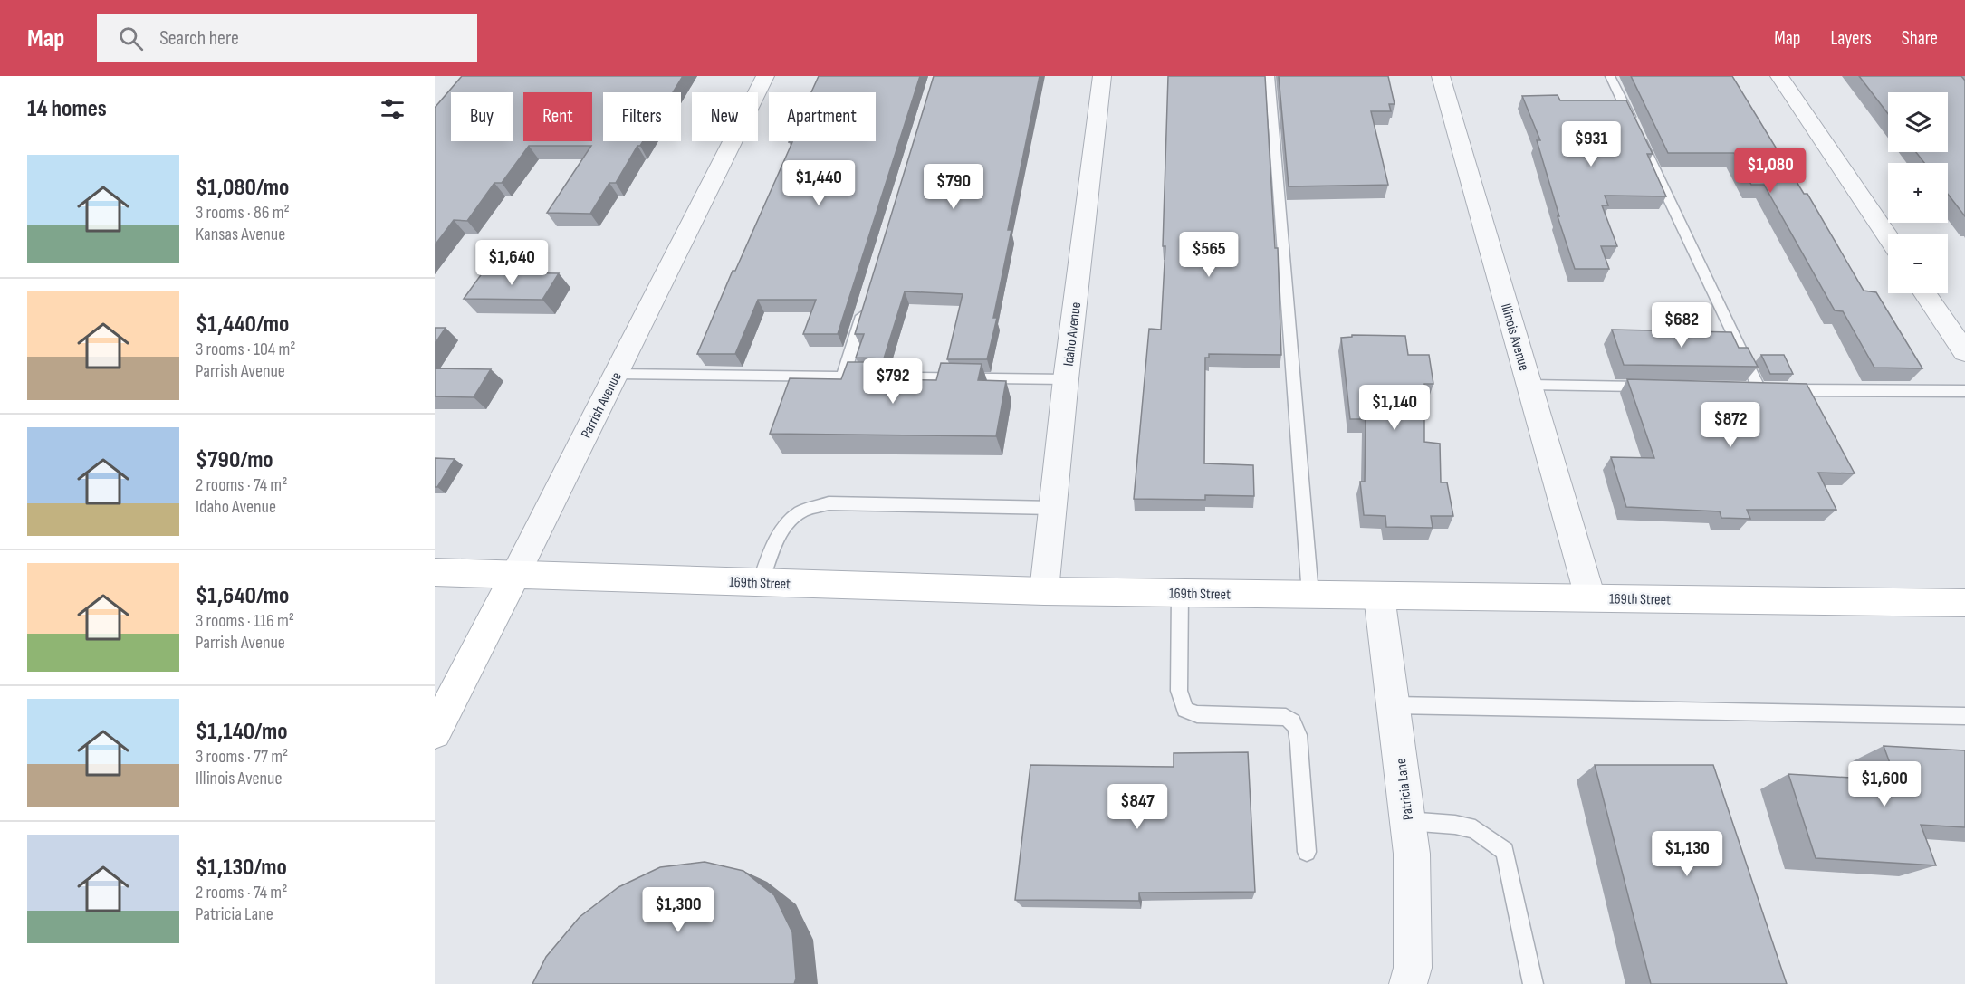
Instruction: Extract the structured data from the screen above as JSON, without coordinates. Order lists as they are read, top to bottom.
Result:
{
  "streets": {
    "street": [
      "Idaho Avenue",
      "Illinois Avenue",
      "Parrish Avenue",
      "169th Street",
      "Patricia Lane"
    ]
  },
  "crossings": [
    ["Idaho Avenue", "169th Street"],
    ["Illinois Avenue", "169th Street"],
    ["Parrish Avenue", "169th Street"],
    ["169th Street", "Patricia Lane"]
  ],
  "page": {
    "header": "Map",
    "search": "Search here",
    "nav": ["Map", "Layers", "Share"],
    "heading": "14 homes",
    "map_buttons": ["+", "−"],
    "chip": [
      "Buy",
      "Rent",
      "Filters",
      "New",
      "Apartment"
    ],
    "price": [
      "$931",
      "$1,080",
      "$1,440",
      "$790",
      "$565",
      "$1,640",
      "$682",
      "$792",
      "$1,140",
      "$872",
      "$1,600",
      "$847",
      "$1,130",
      "$1,300"
    ],
    "list": [
      {
        "name": "$1,080/mo",
        "note": "3 rooms · 86 m² · Kansas Avenue"
      },
      {
        "name": "$1,440/mo",
        "note": "3 rooms · 104 m² · Parrish Avenue"
      },
      {
        "name": "$790/mo",
        "note": "2 rooms · 74 m² · Idaho Avenue"
      },
      {
        "name": "$1,640/mo",
        "note": "3 rooms · 116 m² · Parrish Avenue"
      },
      {
        "name": "$1,140/mo",
        "note": "3 rooms · 77 m² · Illinois Avenue"
      },
      {
        "name": "$1,130/mo",
        "note": "2 rooms · 74 m² · Patricia Lane"
      }
    ]
  }
}
